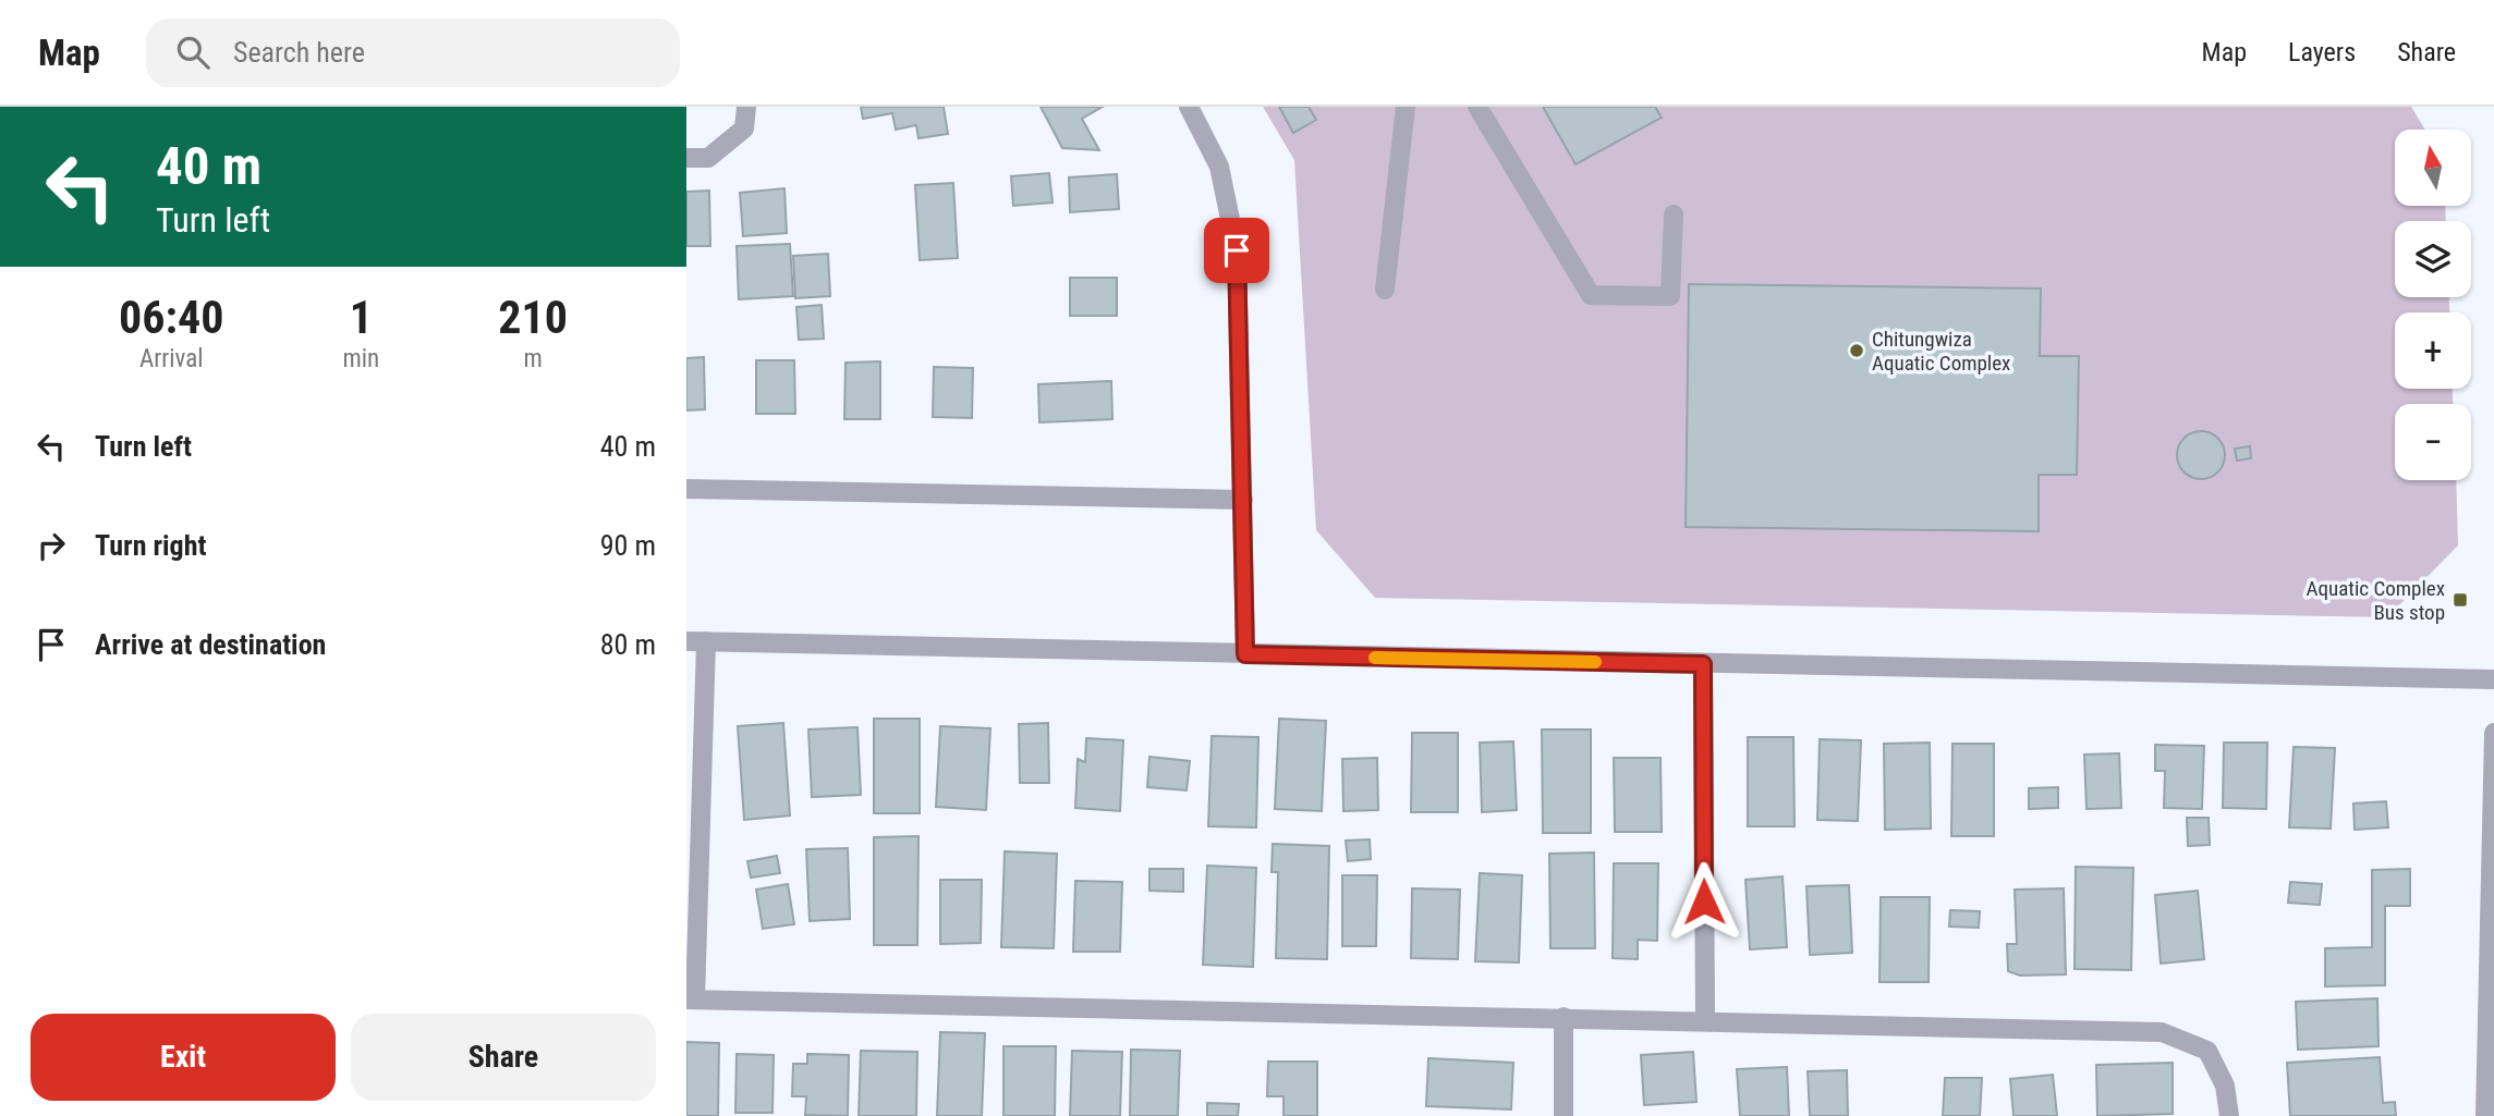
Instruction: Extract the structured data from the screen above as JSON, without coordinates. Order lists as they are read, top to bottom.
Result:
{
  "places": {
    "other": ["Chitungwiza Aquatic Complex"],
    "transit": ["Aquatic Complex Bus stop"]
  },
  "north": "top",
  "page": {
    "header": "Map",
    "search": "Search here",
    "nav": ["Map", "Layers", "Share"],
    "turn": ["40 m", "Turn left"],
    "map_buttons": ["+", "−"],
    "eta": [
      "06:40",
      "Arrival",
      "1",
      "min",
      "210",
      "m"
    ],
    "list": [
      {
        "name": "Turn left",
        "value": "40 m"
      },
      {
        "name": "Turn right",
        "value": "90 m"
      },
      {
        "name": "Arrive at destination",
        "value": "80 m"
      }
    ],
    "buttons": ["Exit", "Share"]
  }
}
